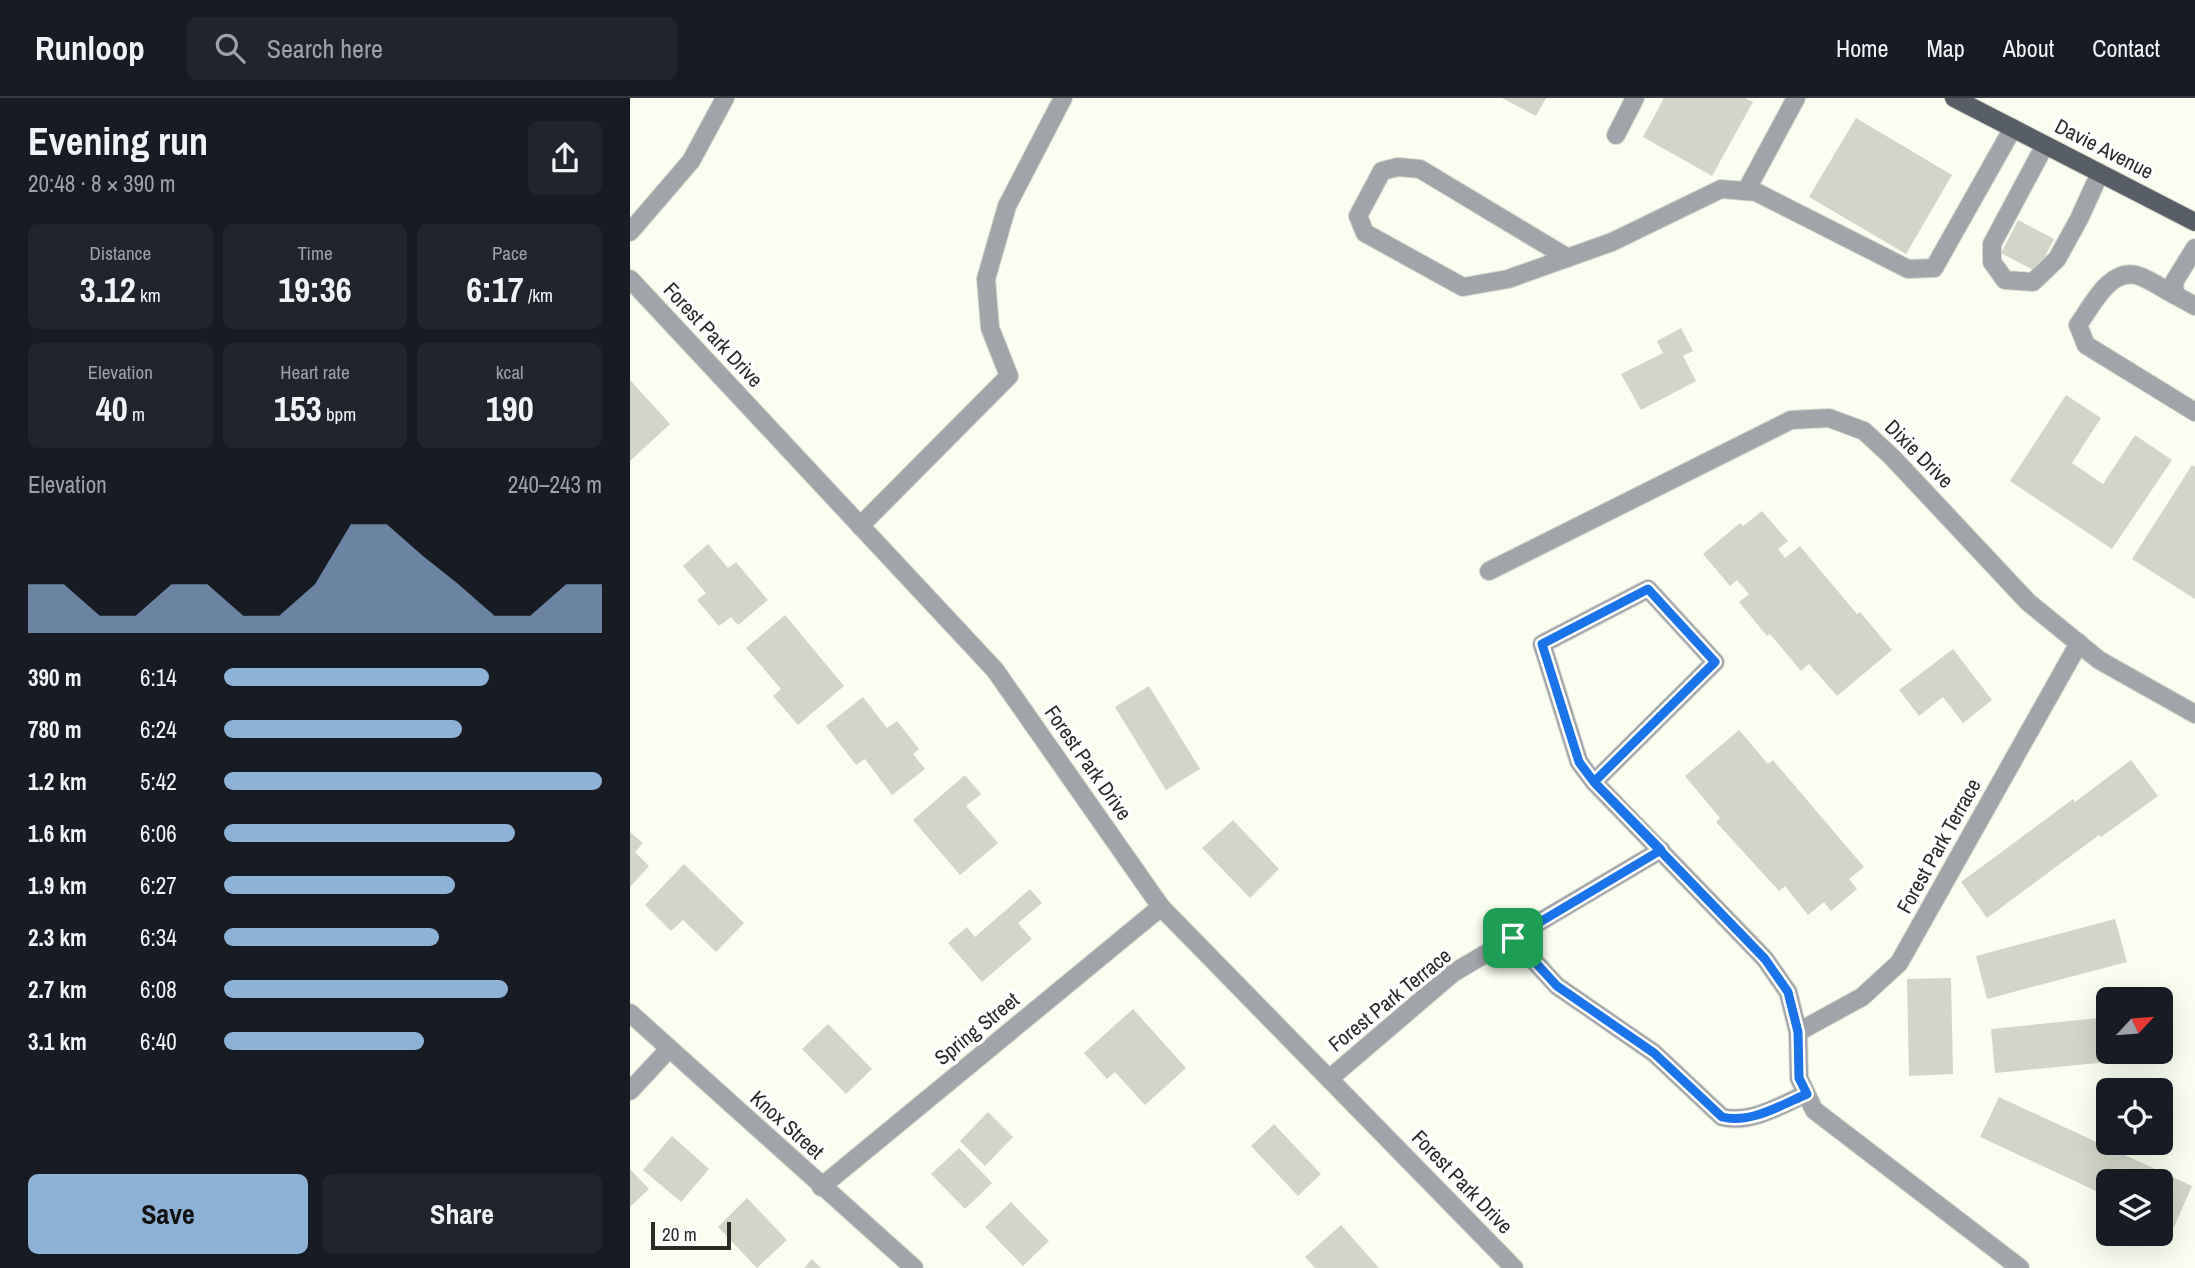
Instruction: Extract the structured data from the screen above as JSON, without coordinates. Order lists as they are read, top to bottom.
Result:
{
  "streets": {
    "main road": ["Davie Avenue"],
    "street": [
      "Forest Park Drive",
      "Dixie Drive",
      "Forest Park Terrace",
      "Spring Street",
      "Knox Street"
    ]
  },
  "crossings": [
    ["Forest Park Drive", "Forest Park Terrace"],
    ["Forest Park Drive", "Spring Street"],
    ["Dixie Drive", "Forest Park Terrace"],
    ["Spring Street", "Knox Street"]
  ],
  "scale_bar": "20 m",
  "north": "top right",
  "page": {
    "header": "Runloop",
    "search": "Search here",
    "nav": [
      "Home",
      "Map",
      "About",
      "Contact"
    ],
    "heading": ["Evening run", "20:48 · 8 × 390 m"],
    "stats": [
      ["Distance", "3.12 km"],
      ["Time", "19:36"],
      ["Pace", "6:17 /km"],
      ["Elevation", "40 m"],
      ["Heart rate", "153 bpm"],
      ["kcal", "190"]
    ],
    "chart": ["Elevation", "240–243 m"],
    "list": [
      {
        "name": "390 m",
        "note": "6:14"
      },
      {
        "name": "780 m",
        "note": "6:24"
      },
      {
        "name": "1.2 km",
        "note": "5:42"
      },
      {
        "name": "1.6 km",
        "note": "6:06"
      },
      {
        "name": "1.9 km",
        "note": "6:27"
      },
      {
        "name": "2.3 km",
        "note": "6:34"
      },
      {
        "name": "2.7 km",
        "note": "6:08"
      },
      {
        "name": "3.1 km",
        "note": "6:40"
      }
    ],
    "buttons": ["Save", "Share"],
    "scale": "20 m"
  }
}
